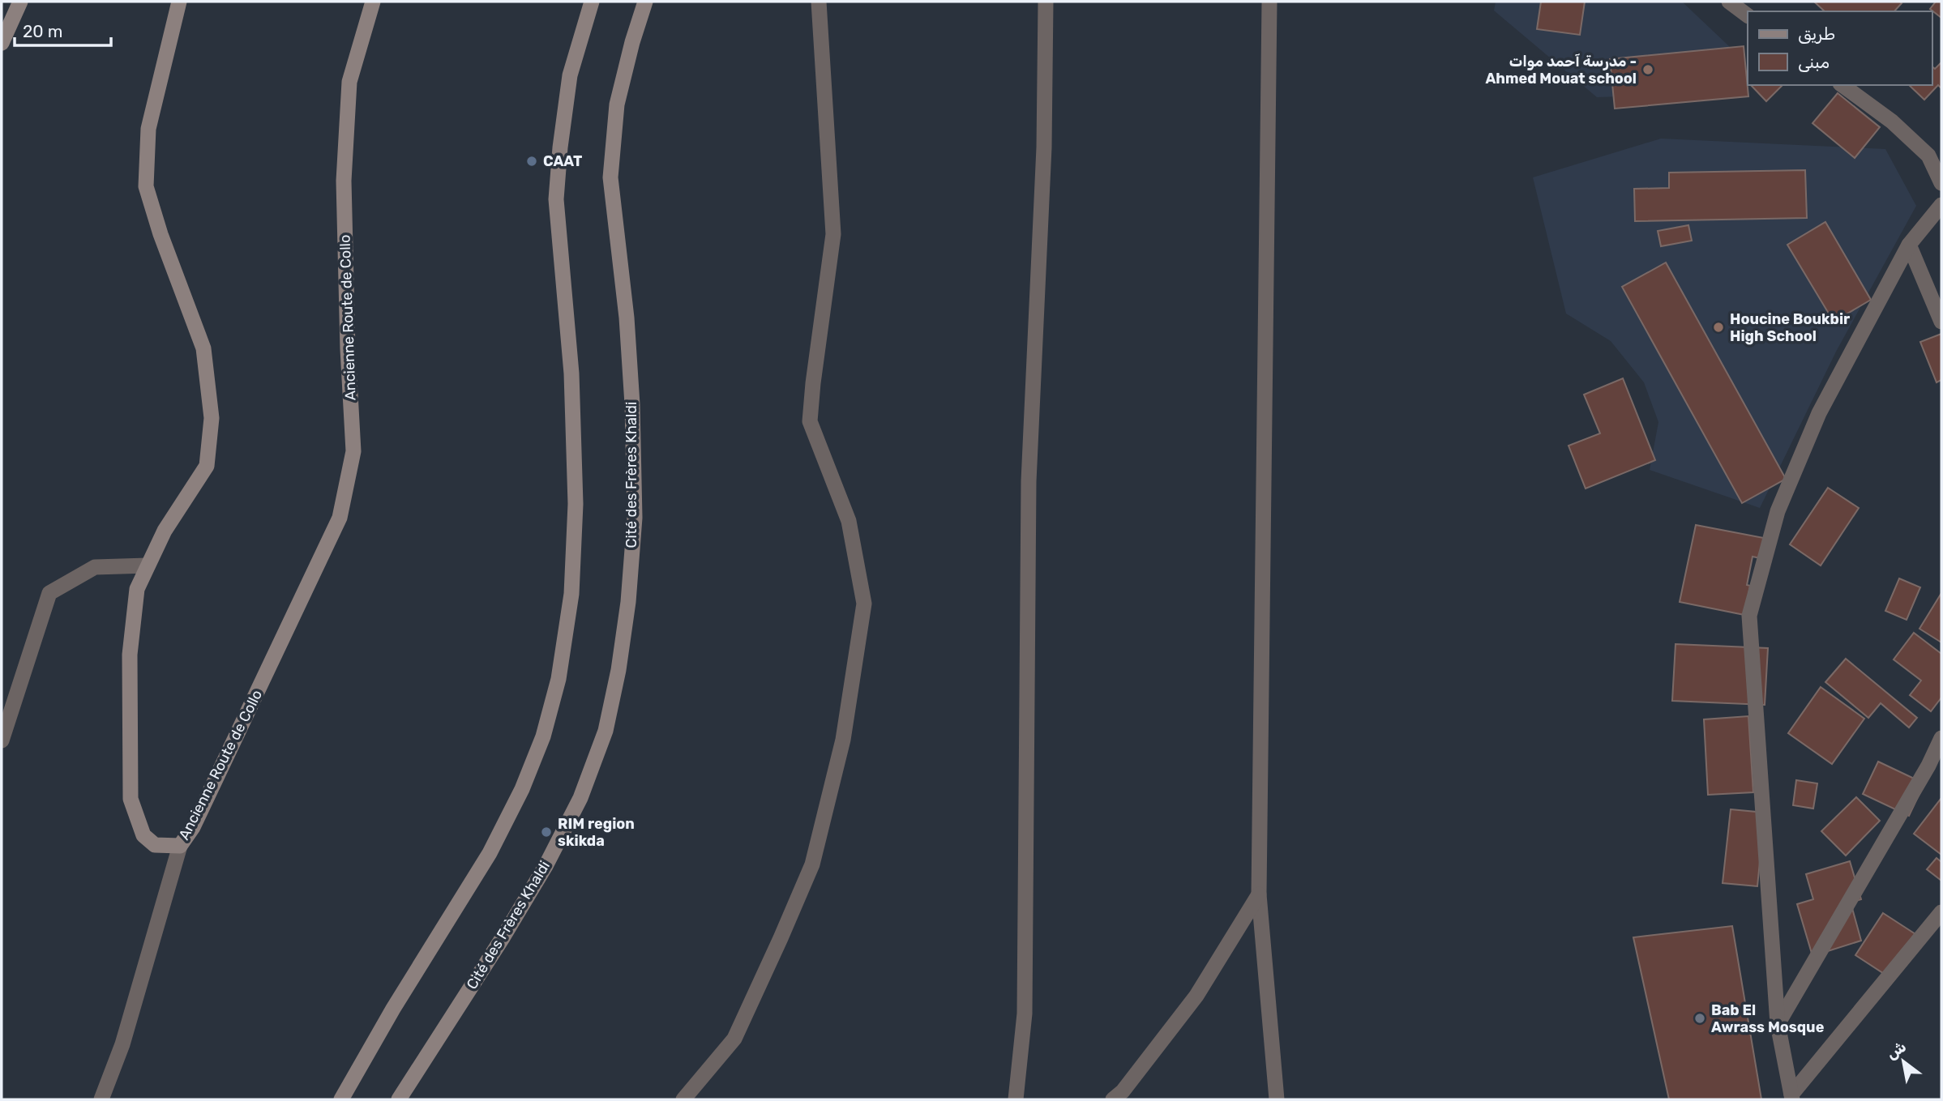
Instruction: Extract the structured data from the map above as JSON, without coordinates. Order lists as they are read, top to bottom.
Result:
{
  "streets": {
    "main road": ["Ancienne Route de Collo", "Cité des Frères Khaldi"]
  },
  "places": [
    "مدرسة آحمد موات - Ahmed Mouat school",
    "CAAT",
    "Houcine Boukbir High School",
    "RIM region skikda",
    "Bab El Awrass Mosque"
  ],
  "legend": ["طريق", "مبنى"],
  "scale_bar": "20 m",
  "north": "top left"
}
